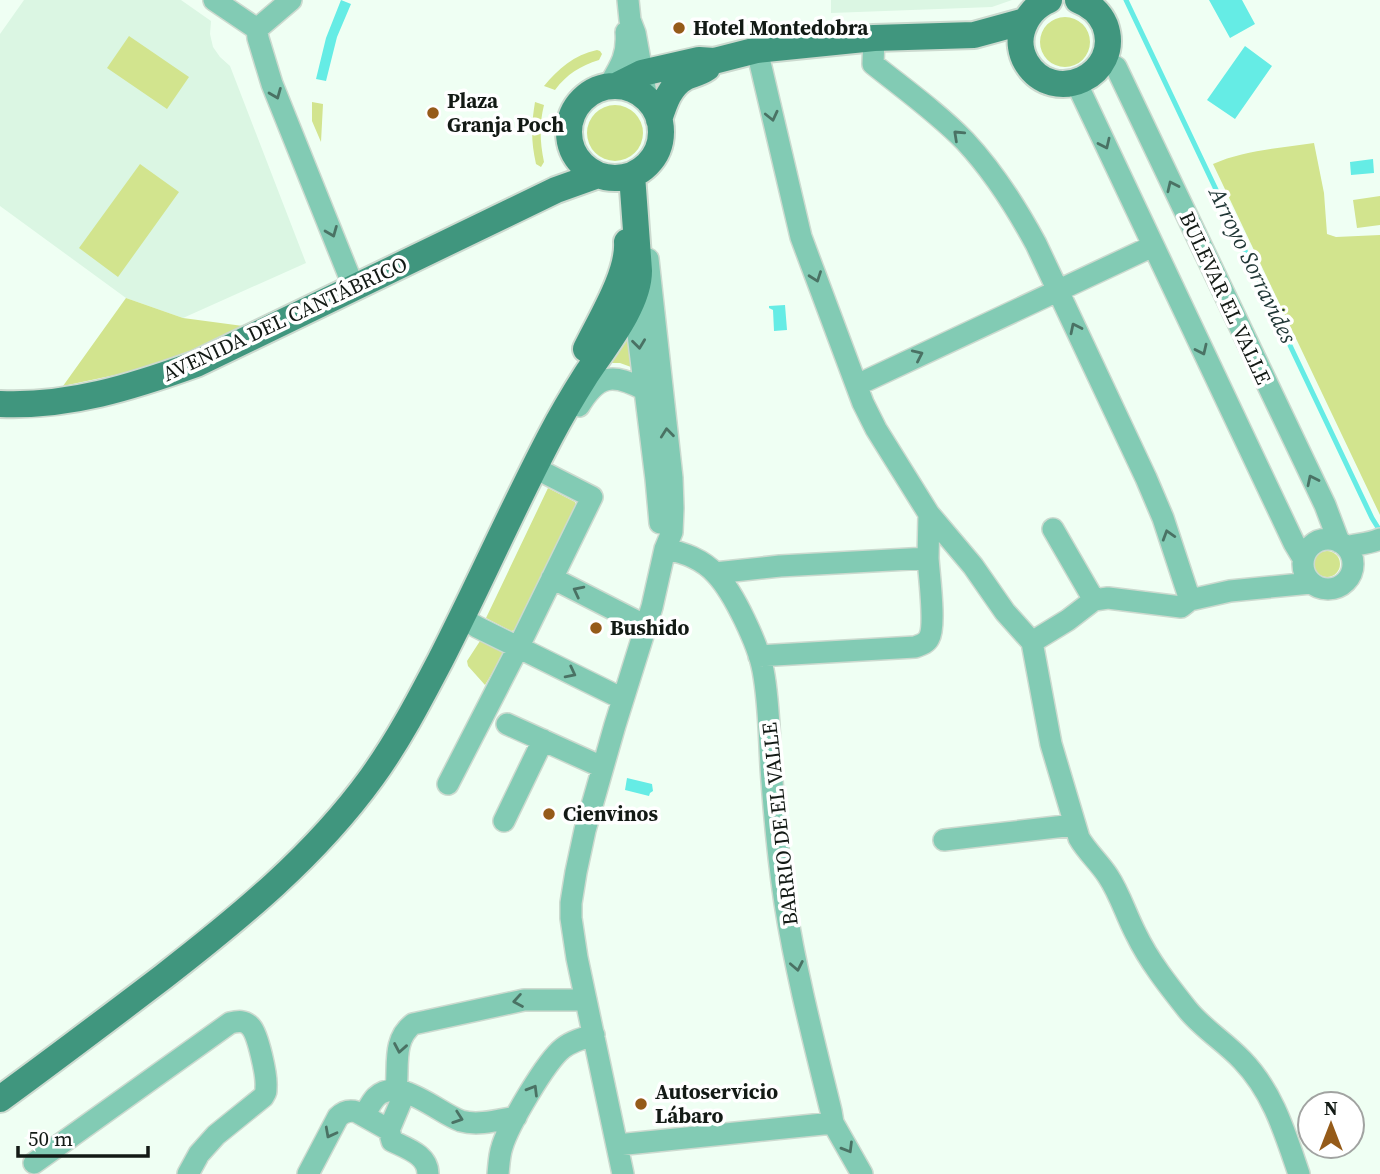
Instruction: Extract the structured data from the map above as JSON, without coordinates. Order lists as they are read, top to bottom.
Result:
{
  "streets": {
    "main road": ["AVENIDA DEL CANTÁBRICO"],
    "street": ["BULEVAR EL VALLE", "BARRIO DE EL VALLE"]
  },
  "one_way": ["BARRIO DE EL VALLE"],
  "water": ["Arroyo Sorravides"],
  "places": [
    "Hotel Montedobra",
    "Plaza Granja Poch",
    "Bushido",
    "Cienvinos",
    "Autoservicio Lábaro"
  ],
  "scale_bar": "50 m",
  "north": "top"
}
